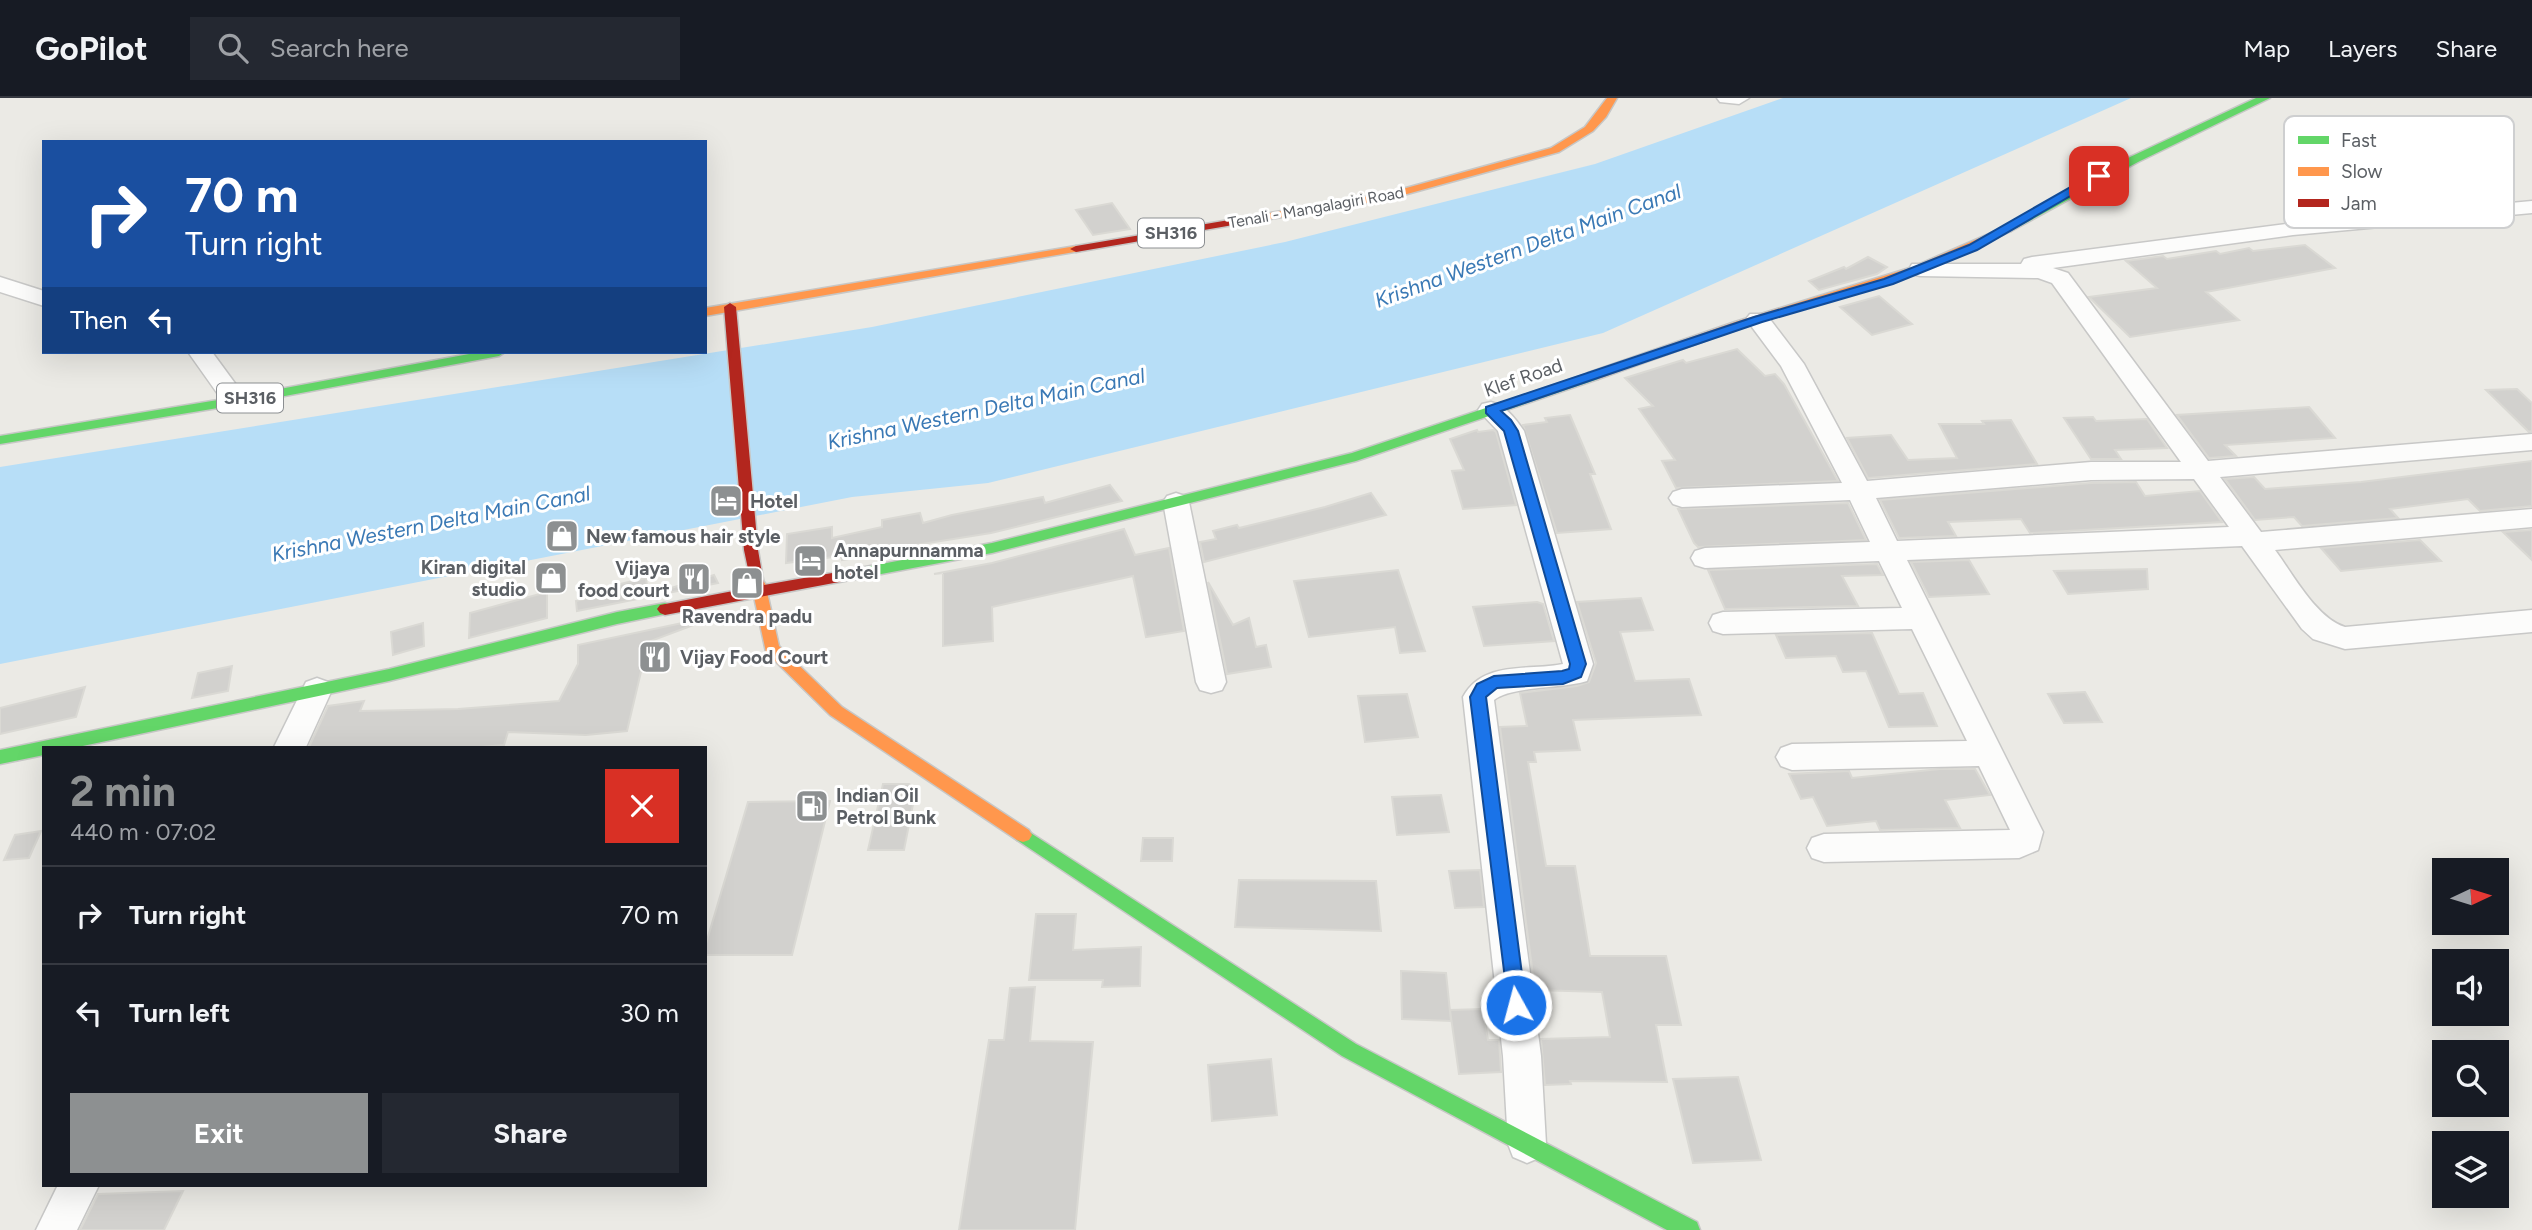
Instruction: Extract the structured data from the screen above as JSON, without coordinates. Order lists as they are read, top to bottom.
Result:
{
  "streets": {
    "main road": ["Tenali - Mangalagiri Road", "SH316", "Klef Road"]
  },
  "water": ["Krishna Western Delta Main Canal"],
  "places": {
    "hotel": ["Hotel", "Annapurnnamma hotel"],
    "shop": ["New famous hair style", "Kiran digital studio", "Ravendra padu"],
    "restaurant": ["Vijaya food court", "Vijay Food Court"],
    "fuel station": ["Indian Oil Petrol Bunk"]
  },
  "legend": ["Fast", "Slow", "Jam"],
  "north": "right",
  "page": {
    "header": "GoPilot",
    "search": "Search here",
    "nav": ["Map", "Layers", "Share"],
    "turn": ["70 m", "Turn right"],
    "then": "Then",
    "heading": ["2 min", "440 m · 07:02"],
    "list": [
      {
        "name": "Turn right",
        "value": "70 m"
      },
      {
        "name": "Turn left",
        "value": "30 m"
      }
    ],
    "buttons": ["Exit", "Share"]
  }
}
